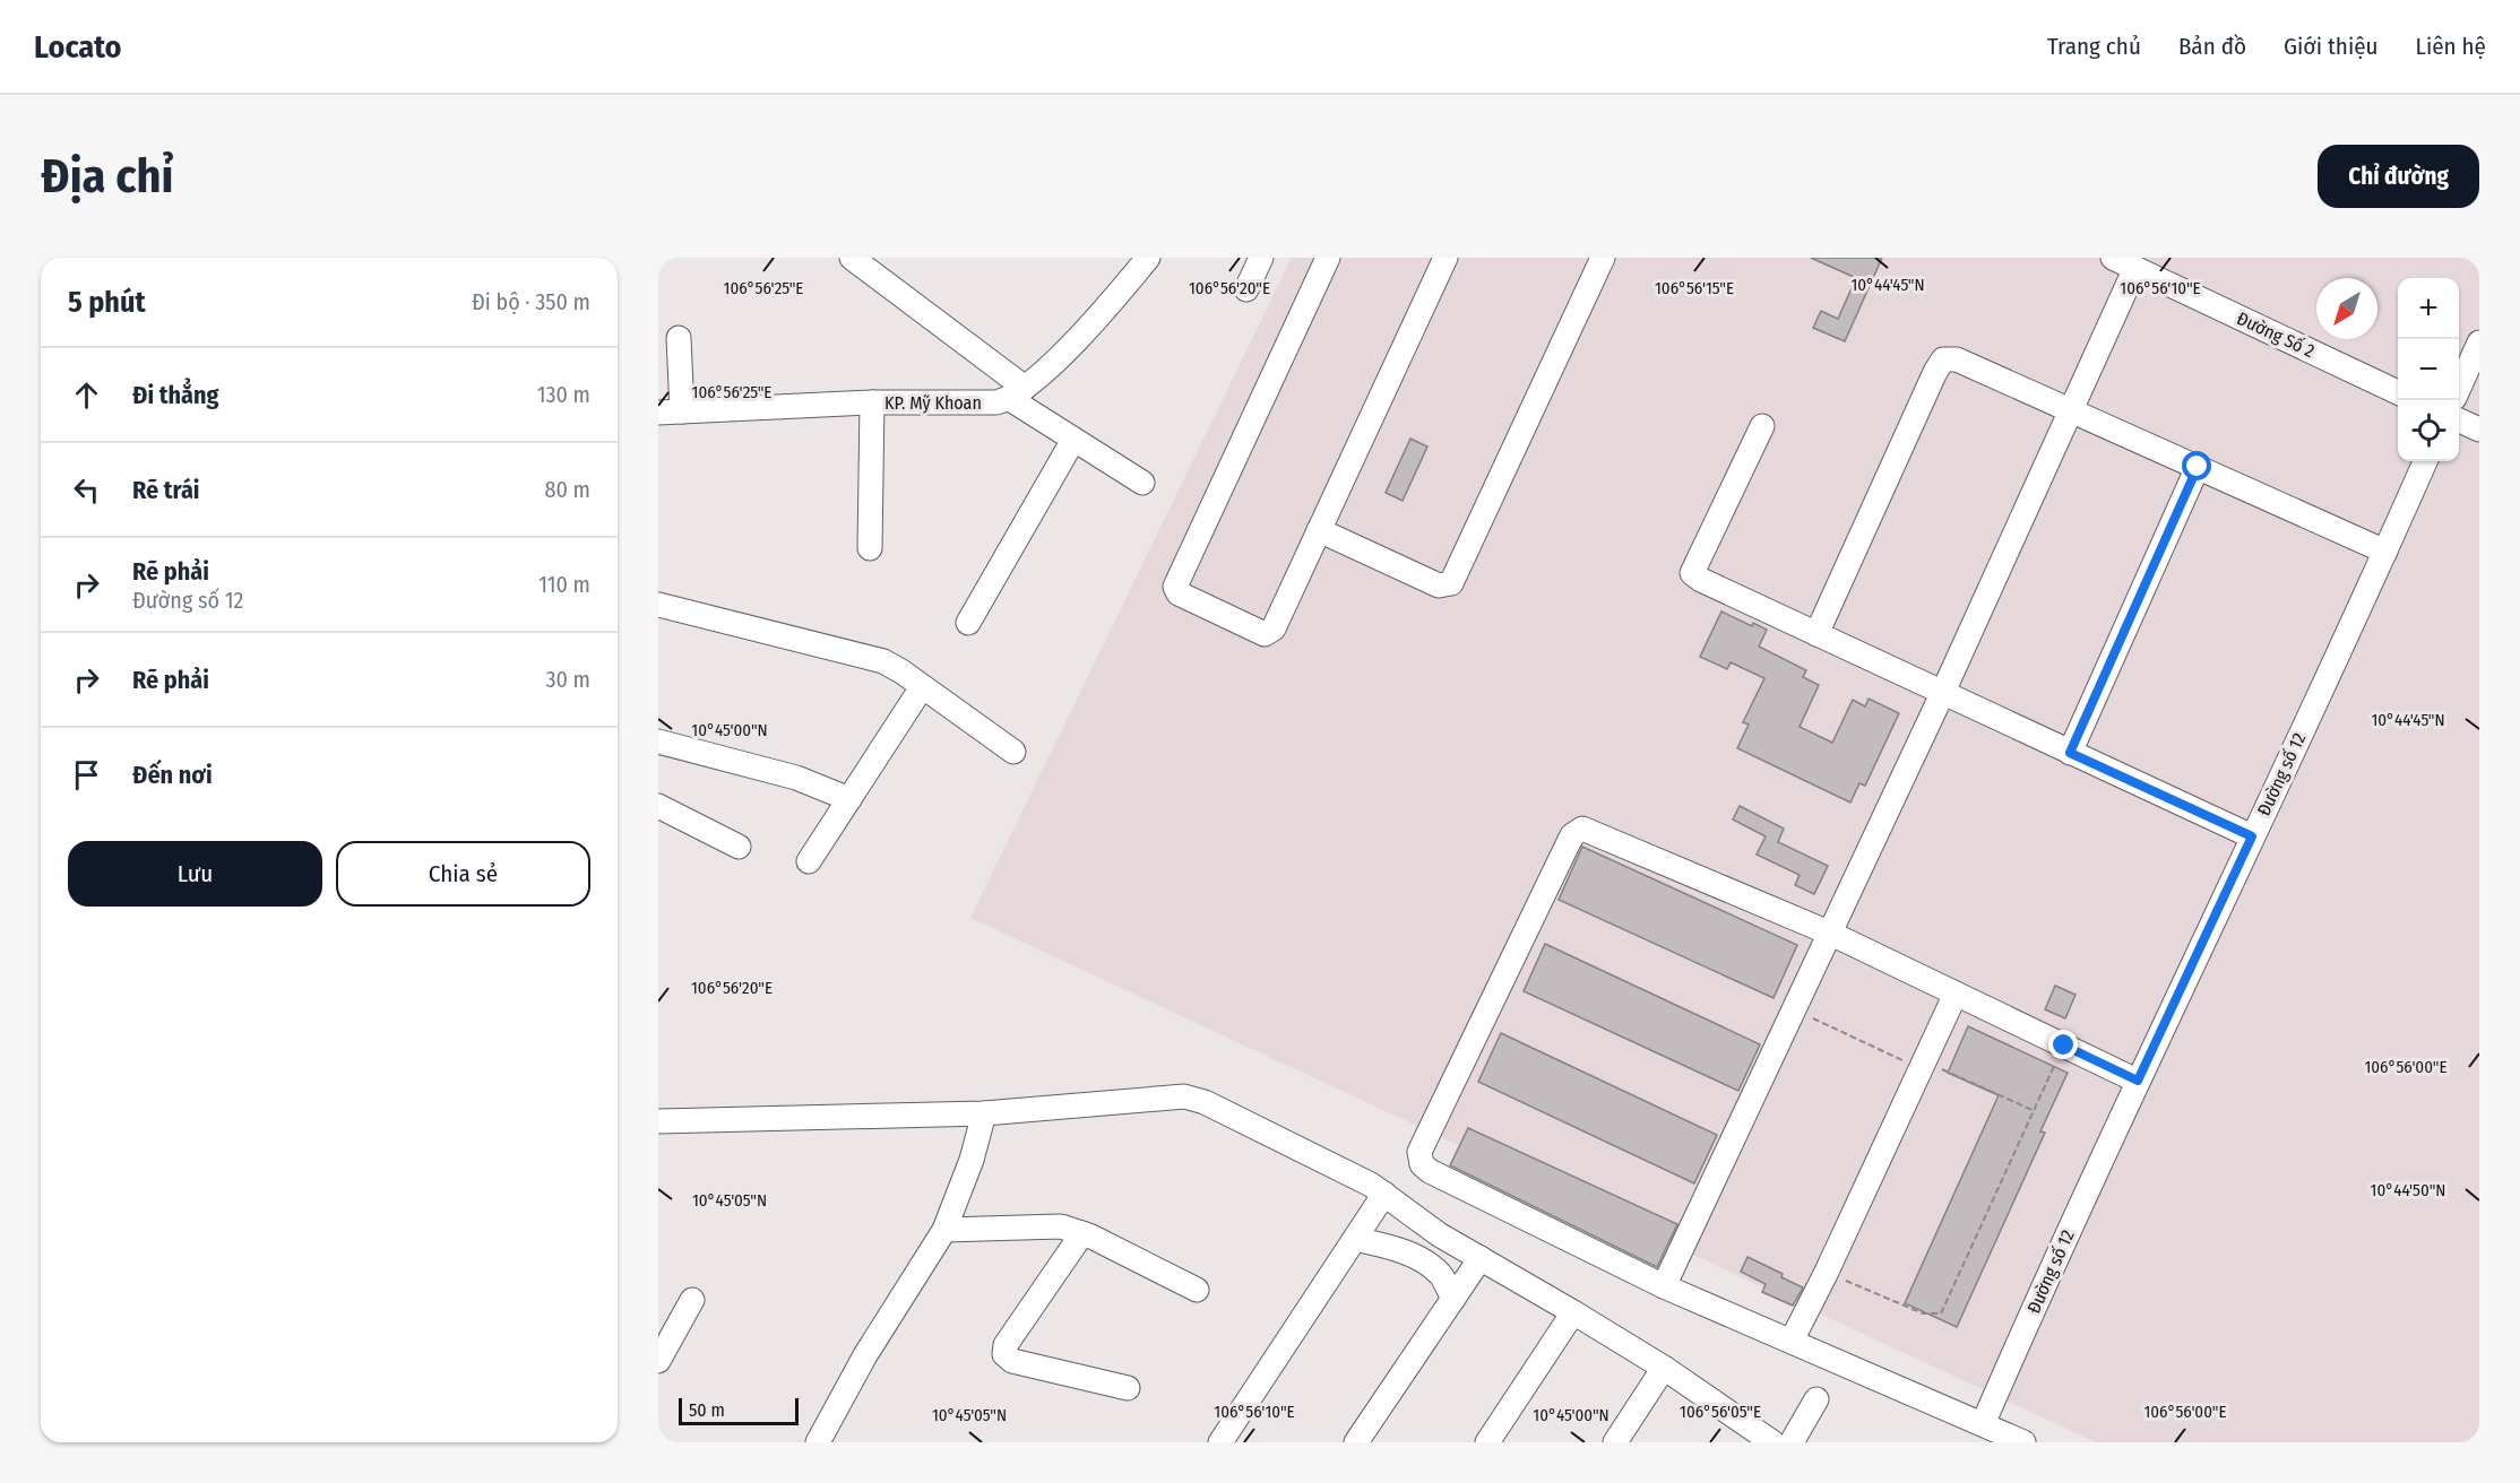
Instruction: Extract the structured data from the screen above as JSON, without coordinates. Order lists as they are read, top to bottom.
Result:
{
  "streets": {
    "street": ["Đường Số 2", "KP. Mỹ Khoan", "Đường số 12"]
  },
  "scale_bar": "50 m",
  "north": "bottom left",
  "page": {
    "header": "Locato",
    "nav": [
      "Trang chủ",
      "Bản đồ",
      "Giới thiệu",
      "Liên hệ"
    ],
    "buttons": [
      "Chỉ đường",
      ["Lưu", "Chia sẻ"]
    ],
    "title": "Địa chỉ",
    "heading": ["5 phút", "Đi bộ · 350 m"],
    "map_buttons": ["+", "−"],
    "list": [
      ["Đi thẳng", "130 m"],
      ["Rẽ trái", "80 m"],
      ["Rẽ phải", "Đường số 12", "110 m"],
      ["Rẽ phải", "30 m"],
      "Đến nơi"
    ],
    "scale": "50 m"
  },
  "coordinates": [
    "10°44'45\"N",
    "106°56'25\"E",
    "106°56'20\"E",
    "106°56'15\"E",
    "106°56'10\"E",
    "10°45'00\"N",
    "106°56'00\"E",
    "10°44'50\"N",
    "10°45'05\"N",
    "106°56'05\"E"
  ]
}
